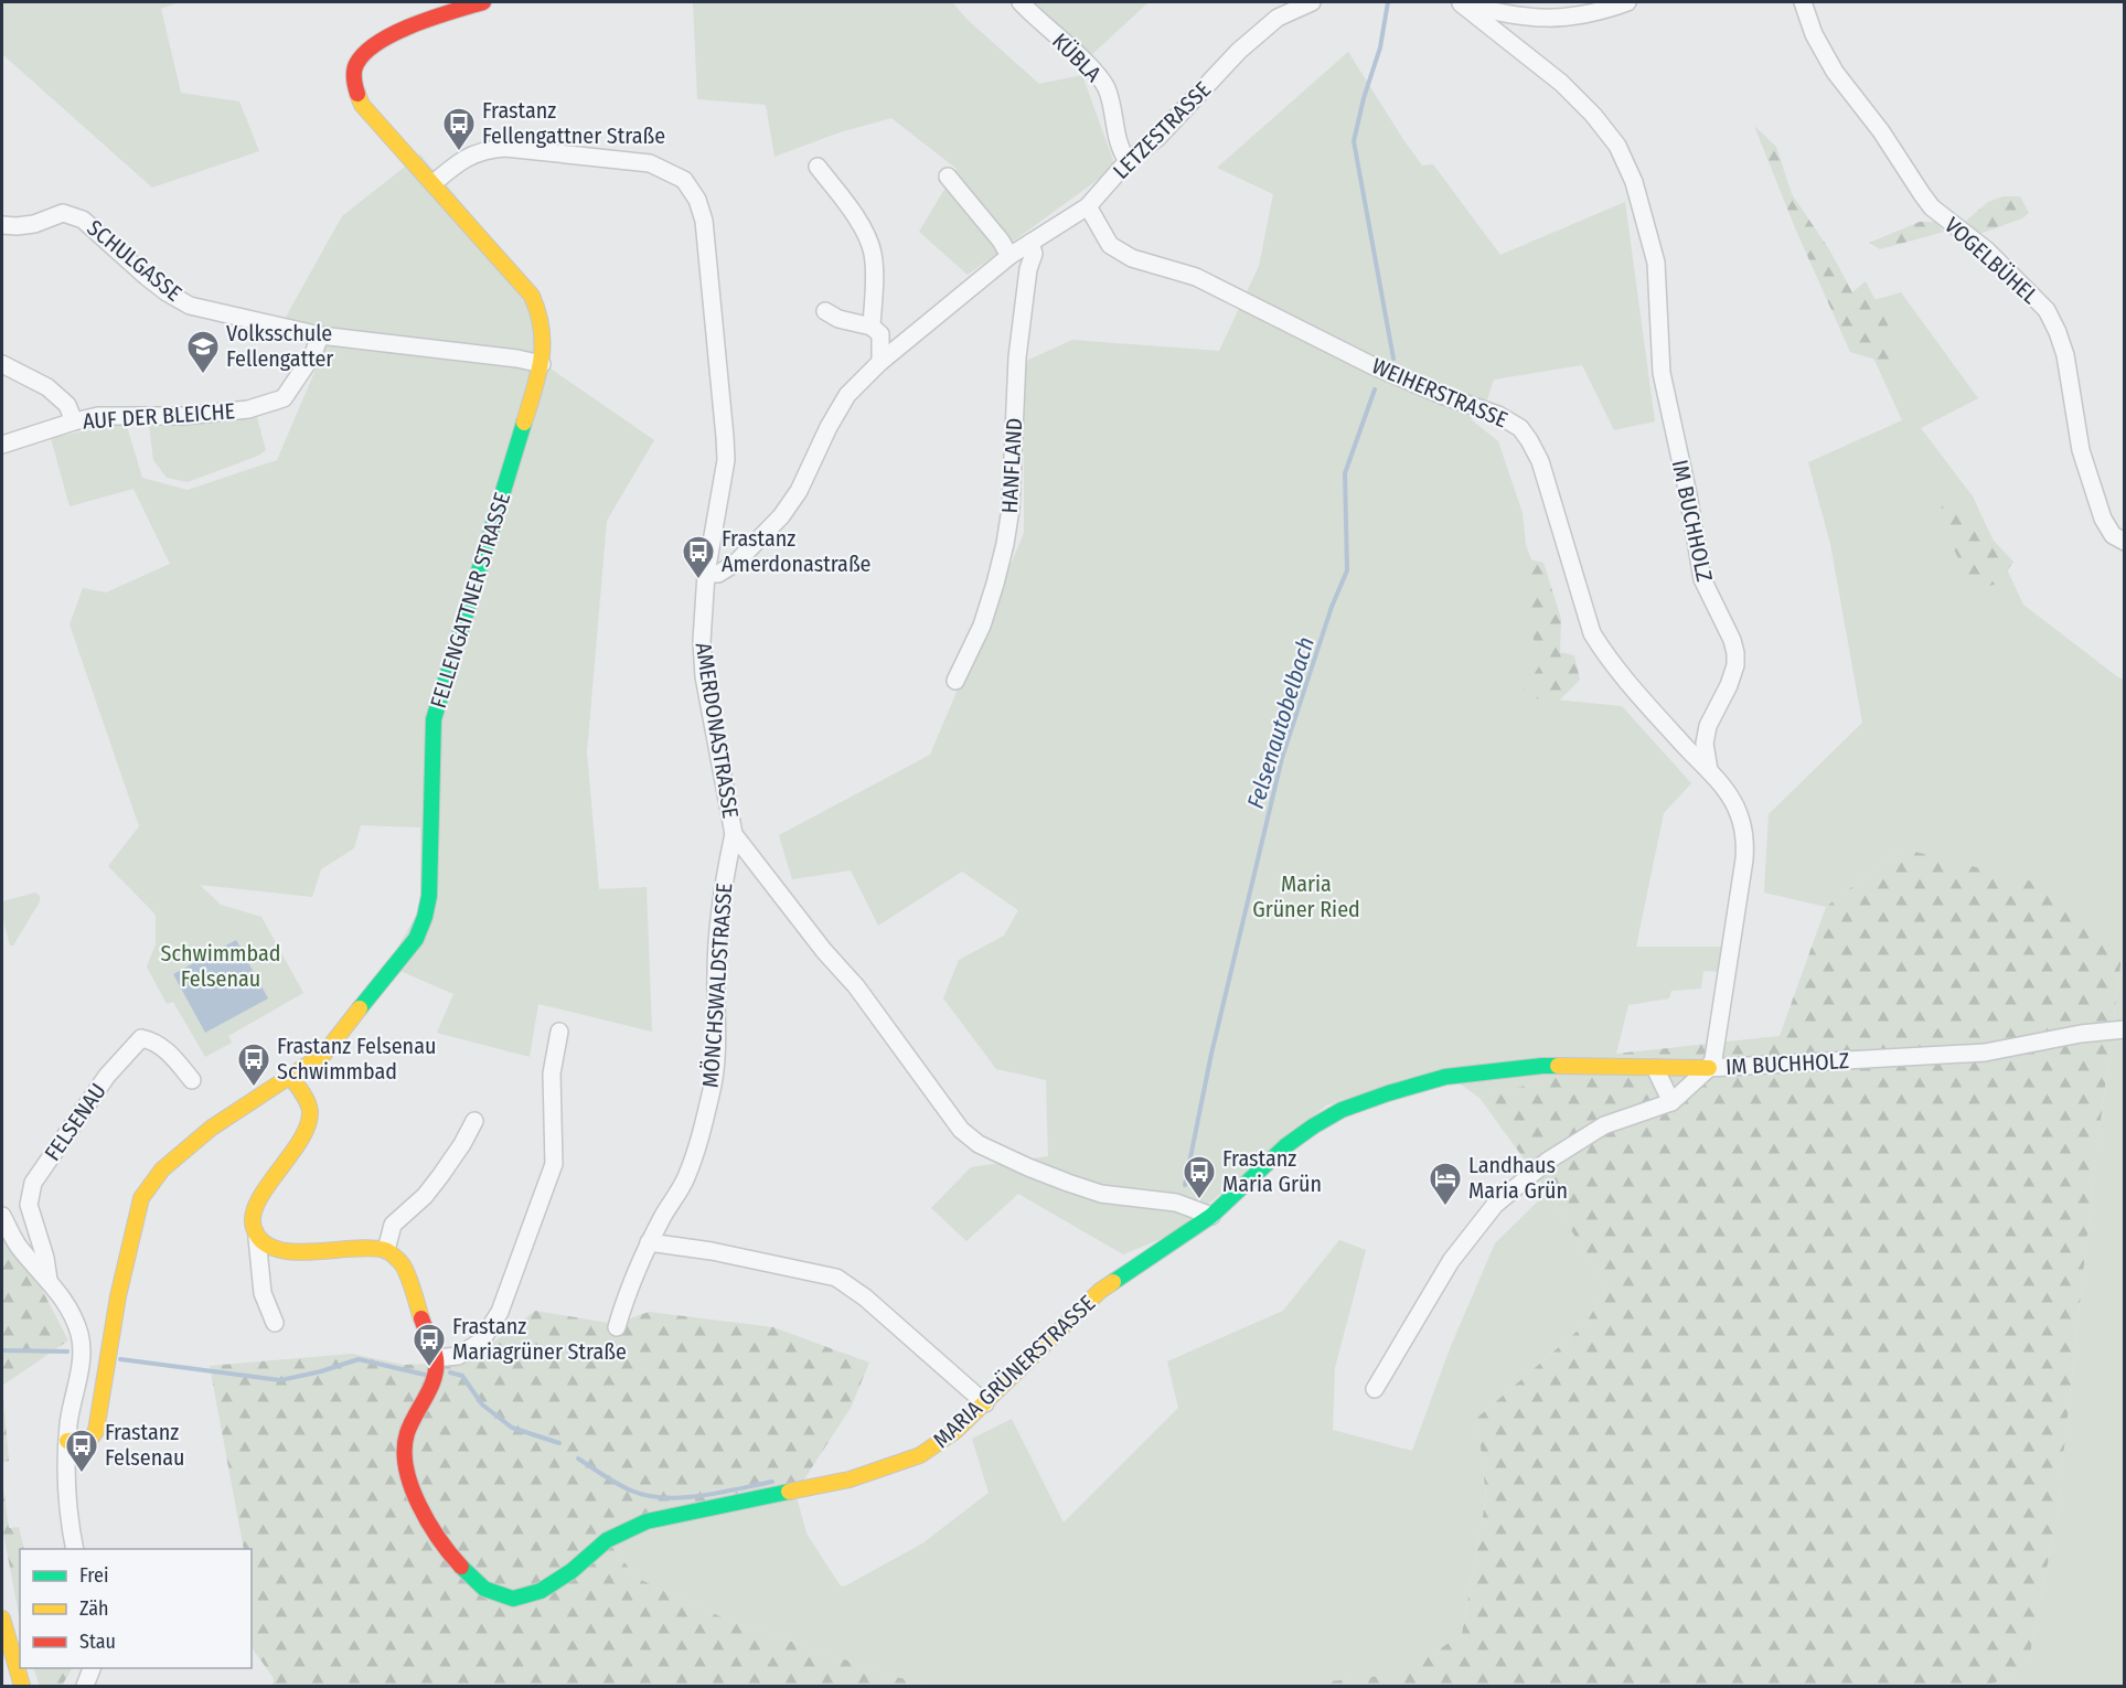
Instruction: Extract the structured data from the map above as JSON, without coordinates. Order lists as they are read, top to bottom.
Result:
{
  "streets": {
    "street": [
      "KÜBLA",
      "LETZESTRASSE",
      "SCHULGASSE",
      "VOGELBÜHEL",
      "WEIHERSTRASSE",
      "AUF DER BLEICHE",
      "HANFLAND",
      "IM BUCHHOLZ",
      "FELLENGATTNER STRASSE",
      "AMERDONASTRASSE",
      "MÖNCHSWALDSTRASSE",
      "FELSENAU",
      "MARIA GRÜNERSTRASSE"
    ]
  },
  "crossings": [
    ["KÜBLA", "LETZESTRASSE"],
    ["LETZESTRASSE", "WEIHERSTRASSE"],
    ["LETZESTRASSE", "HANFLAND"],
    ["LETZESTRASSE", "AMERDONASTRASSE"],
    ["SCHULGASSE", "AUF DER BLEICHE"],
    ["SCHULGASSE", "FELLENGATTNER STRASSE"],
    ["WEIHERSTRASSE", "IM BUCHHOLZ"],
    ["IM BUCHHOLZ", "MARIA GRÜNERSTRASSE"],
    ["FELLENGATTNER STRASSE", "AMERDONASTRASSE"],
    ["FELLENGATTNER STRASSE", "FELSENAU"],
    ["AMERDONASTRASSE", "MÖNCHSWALDSTRASSE"],
    ["AMERDONASTRASSE", "MARIA GRÜNERSTRASSE"]
  ],
  "water": ["Felsenautobelbach"],
  "parks": ["Maria Grüner Ried", "Schwimmbad Felsenau"],
  "places": {
    "bus stop": [
      "Frastanz Fellengattner Straße",
      "Frastanz Amerdonastraße",
      "Frastanz Felsenau Schwimmbad",
      "Frastanz Maria Grün",
      "Frastanz Mariagrüner Straße",
      "Frastanz Felsenau"
    ],
    "school or university": ["Volksschule Fellengatter"],
    "hotel": ["Landhaus Maria Grün"]
  },
  "legend": ["Frei", "Zäh", "Stau"]
}
